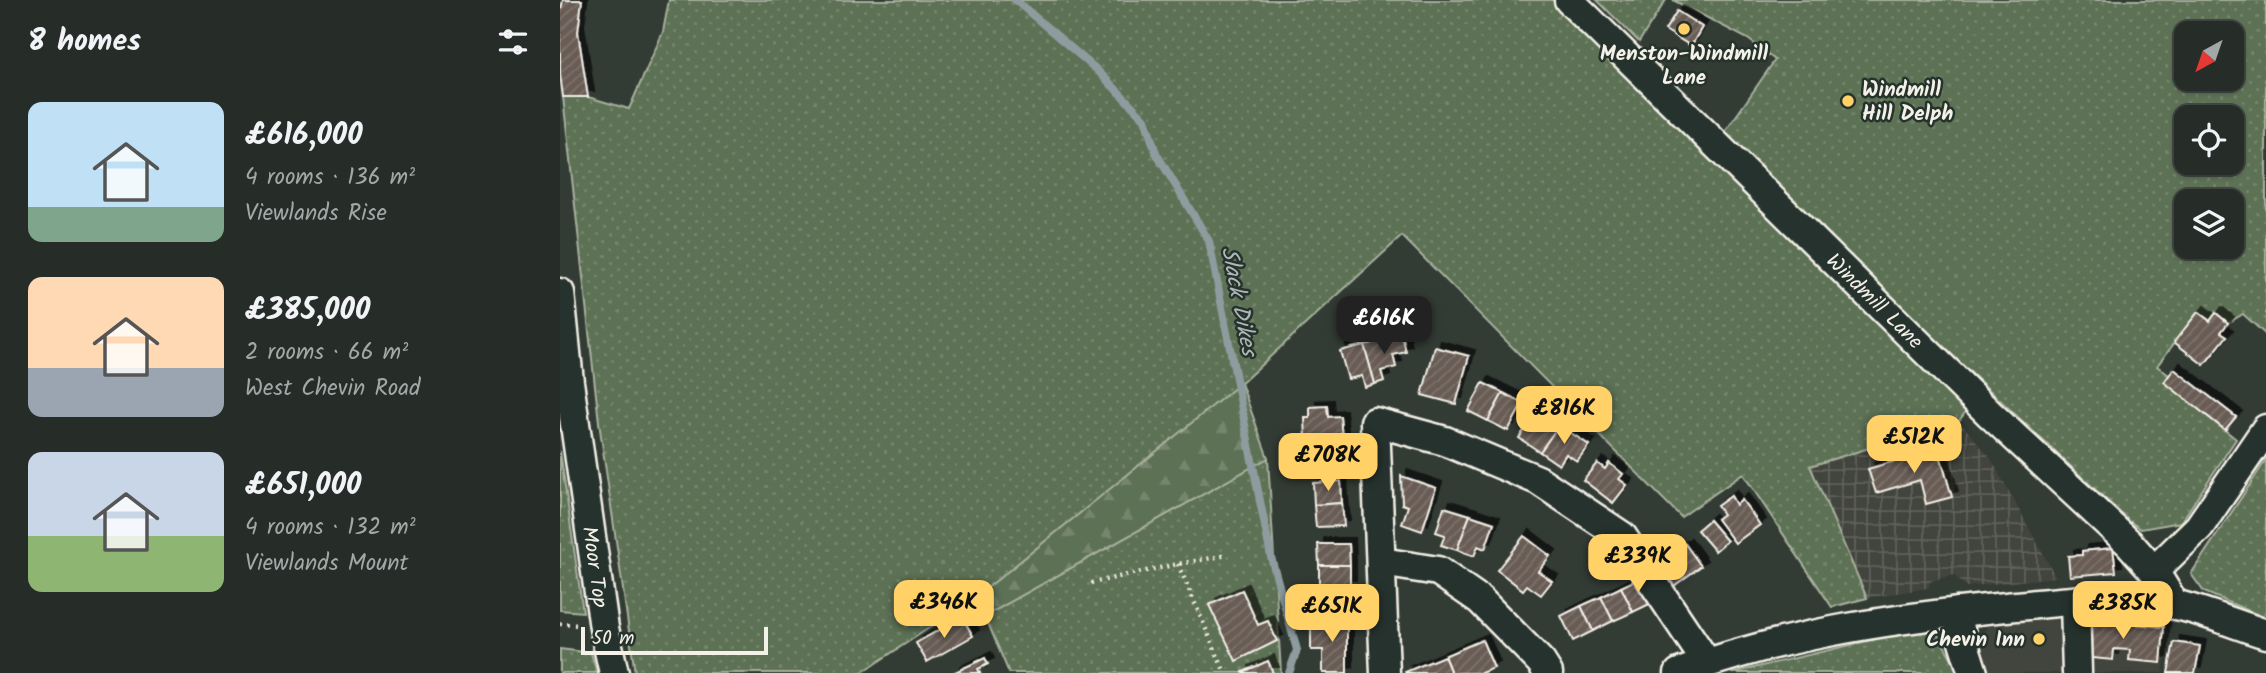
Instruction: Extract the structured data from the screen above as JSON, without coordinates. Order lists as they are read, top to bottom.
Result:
{
  "streets": {
    "street": ["Windmill Lane", "Moor Top"]
  },
  "water": ["Slack Dikes"],
  "places": ["Menston-Windmill Lane", "Windmill Hill Delph", "Chevin Inn"],
  "scale_bar": "50 m",
  "north": "bottom left",
  "page": {
    "heading": "8 homes",
    "list": [
      {
        "name": "£616,000",
        "note": "4 rooms · 136 m² · Viewlands Rise"
      },
      {
        "name": "£385,000",
        "note": "2 rooms · 66 m² · West Chevin Road"
      },
      {
        "name": "£651,000",
        "note": "4 rooms · 132 m² · Viewlands Mount"
      }
    ],
    "price": [
      "£616K",
      "£816K",
      "£512K",
      "£708K",
      "£339K",
      "£346K",
      "£385K",
      "£651K"
    ],
    "scale": "50 m"
  }
}
